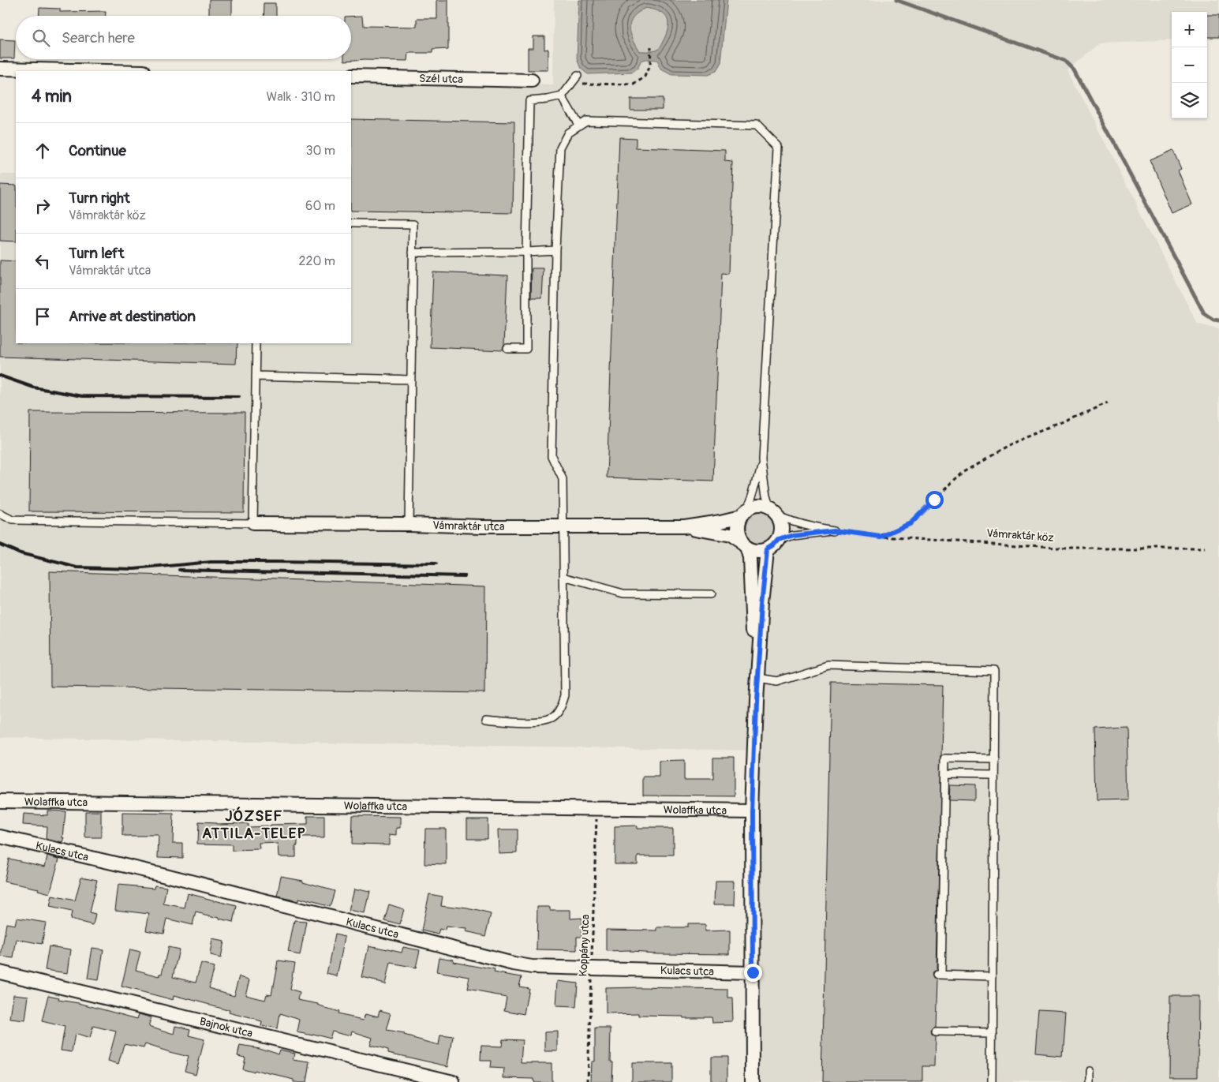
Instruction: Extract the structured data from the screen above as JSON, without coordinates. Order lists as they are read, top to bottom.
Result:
{
  "streets": {
    "street": [
      "Szél utca",
      "Vámraktár utca",
      "Wolaffka utca",
      "Kulacs utca",
      "Bajnok utca"
    ],
    "path": ["Vámraktár köz", "Koppány utca"]
  },
  "crossings": [
    ["Wolaffka utca", "Koppány utca"],
    ["Kulacs utca", "Koppány utca"]
  ],
  "districts": ["JÓZSEF ATTILA-TELEP"],
  "page": {
    "map_buttons": ["+", "−"],
    "search": "Search here",
    "heading": ["4 min", "Walk · 310 m"],
    "list": [
      ["Continue", "30 m"],
      ["Turn right", "Vámraktár köz", "60 m"],
      ["Turn left", "Vámraktár utca", "220 m"],
      "Arrive at destination"
    ]
  }
}
